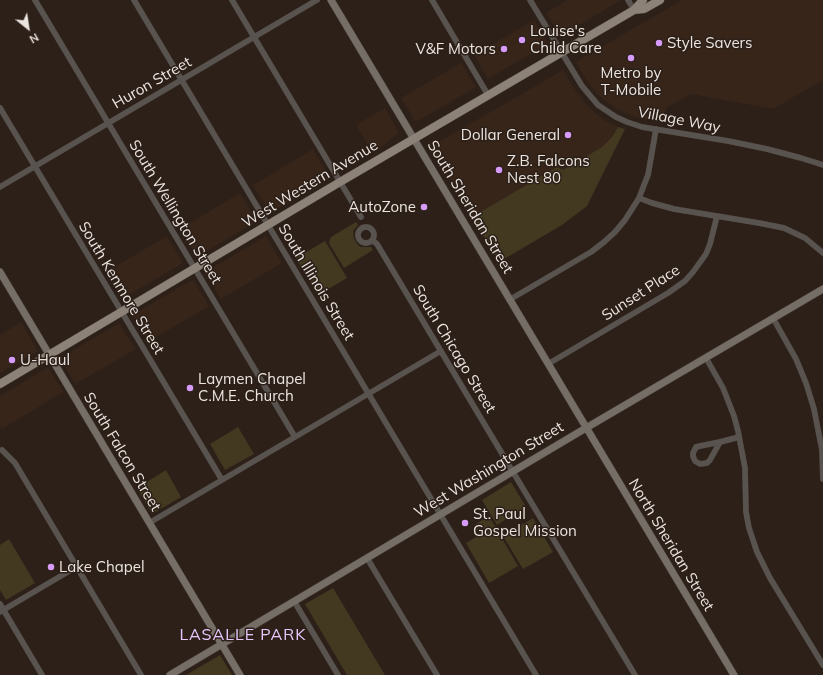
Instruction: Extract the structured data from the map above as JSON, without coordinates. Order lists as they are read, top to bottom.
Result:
{
  "streets": {
    "main road": ["West Western Avenue"],
    "street": [
      "Huron Street",
      "Village Way",
      "South Sheridan Street",
      "South Wellington Street",
      "South Illinois Street",
      "South Kenmore Street",
      "Sunset Place",
      "South Chicago Street",
      "South Falcon Street",
      "West Washington Street",
      "North Sheridan Street"
    ]
  },
  "crossings": [
    ["Huron Street", "South Wellington Street"],
    ["Huron Street", "South Illinois Street"],
    ["Huron Street", "South Kenmore Street"],
    ["Village Way", "West Western Avenue"],
    ["West Western Avenue", "South Sheridan Street"],
    ["West Western Avenue", "South Wellington Street"],
    ["West Western Avenue", "South Illinois Street"],
    ["West Western Avenue", "South Kenmore Street"],
    ["West Western Avenue", "South Falcon Street"],
    ["South Sheridan Street", "Sunset Place"],
    ["South Sheridan Street", "West Washington Street"],
    ["South Sheridan Street", "North Sheridan Street"],
    ["South Illinois Street", "West Washington Street"],
    ["South Chicago Street", "West Washington Street"],
    ["South Falcon Street", "West Washington Street"],
    ["West Washington Street", "North Sheridan Street"]
  ],
  "districts": ["LASALLE PARK"],
  "places": [
    "Louise's Child Care",
    "Style Savers",
    "V&F Motors",
    "Metro by T-Mobile",
    "Dollar General",
    "Z.B. Falcons Nest 80",
    "AutoZone",
    "U-Haul",
    "Laymen Chapel C.M.E. Church",
    "St. Paul Gospel Mission",
    "Lake Chapel"
  ],
  "north": "bottom right"
}
